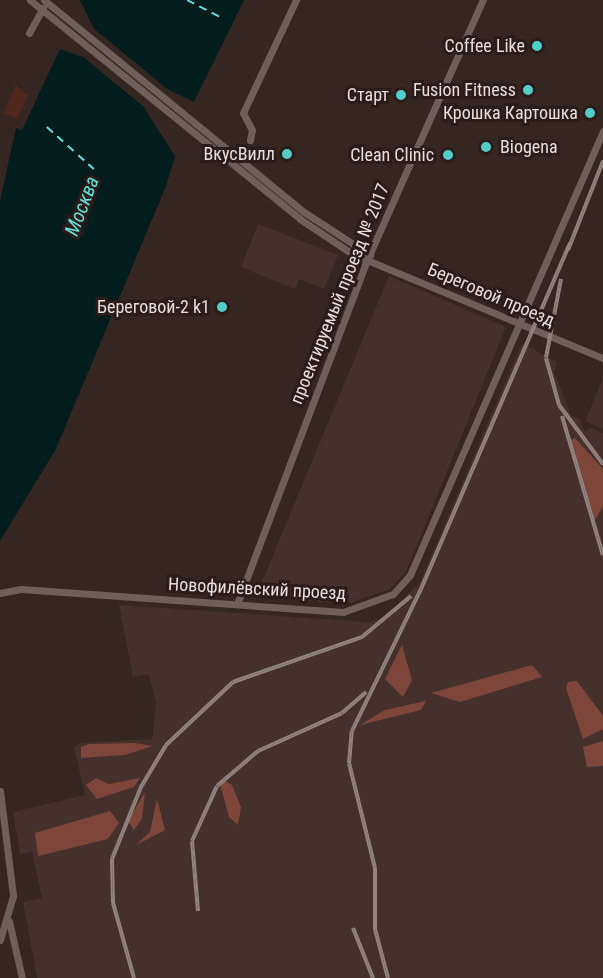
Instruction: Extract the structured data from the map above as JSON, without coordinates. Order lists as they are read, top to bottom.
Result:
{
  "streets": {
    "street": ["проектируемый проезд № 2017", "Береговой проезд", "Новофилёвский проезд"]
  },
  "crossings": [
    ["проектируемый проезд № 2017", "Береговой проезд"],
    ["проектируемый проезд № 2017", "Новофилёвский проезд"],
    ["Береговой проезд", "Новофилёвский проезд"]
  ],
  "water": ["Москва"],
  "places": [
    "Coffee Like",
    "Fusion Fitness",
    "Старт",
    "Крошка Картошка",
    "Biogena",
    "ВкусВилл",
    "Clean Clinic",
    "Береговой-2 k1"
  ]
}
